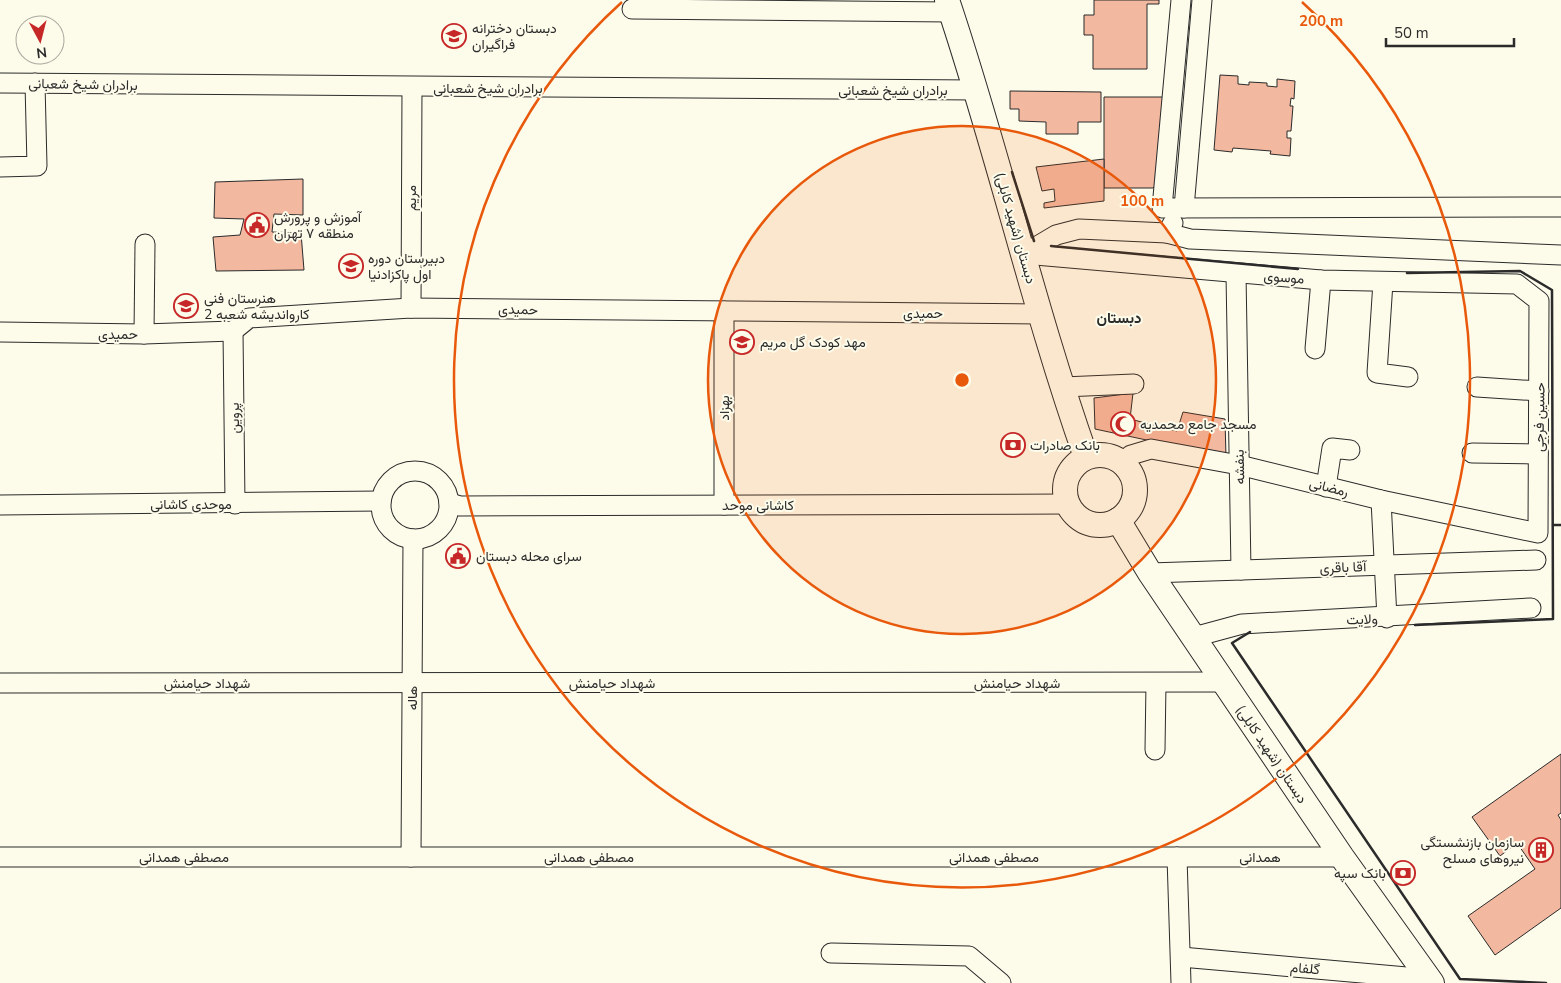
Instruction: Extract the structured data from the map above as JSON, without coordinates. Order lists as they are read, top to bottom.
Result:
{
  "streets": {
    "main road": ["دبستان (شهید کابلی)"],
    "street": [
      "برادران شیخ شعبانی",
      "مریم",
      "موسوی",
      "حمیدی",
      "بهزاد",
      "حسین فرجی",
      "پروین",
      "بنفشه",
      "رمضانی",
      "موحدی کاشانی",
      "کاشانی موحد",
      "آقا باقری",
      "ولایت",
      "شهداد حیامنش",
      "هاله",
      "مصطفی همدانی",
      "همدانی",
      "گلفام"
    ]
  },
  "crossings": [
    ["برادران شیخ شعبانی", "مریم"],
    ["برادران شیخ شعبانی", "دبستان (شهید کابلی)"],
    ["مریم", "حمیدی"],
    ["دبستان (شهید کابلی)", "موسوی"],
    ["دبستان (شهید کابلی)", "حمیدی"],
    ["دبستان (شهید کابلی)", "رمضانی"],
    ["دبستان (شهید کابلی)", "کاشانی موحد"],
    ["دبستان (شهید کابلی)", "آقا باقری"],
    ["دبستان (شهید کابلی)", "ولایت"],
    ["دبستان (شهید کابلی)", "شهداد حیامنش"],
    ["دبستان (شهید کابلی)", "همدانی"],
    ["دبستان (شهید کابلی)", "گلفام"],
    ["موسوی", "حسین فرجی"],
    ["موسوی", "بنفشه"],
    ["حمیدی", "بهزاد"],
    ["حمیدی", "پروین"],
    ["بهزاد", "کاشانی موحد"],
    ["حسین فرجی", "رمضانی"],
    ["پروین", "موحدی کاشانی"],
    ["بنفشه", "رمضانی"],
    ["بنفشه", "آقا باقری"],
    ["رمضانی", "کاشانی موحد"],
    ["موحدی کاشانی", "کاشانی موحد"],
    ["موحدی کاشانی", "هاله"],
    ["کاشانی موحد", "هاله"],
    ["شهداد حیامنش", "هاله"],
    ["هاله", "مصطفی همدانی"],
    ["مصطفی همدانی", "همدانی"]
  ],
  "districts": ["دبستان"],
  "places": {
    "school or university": [
      "دبستان دخترانه فراگیران",
      "دبیرستان دوره اول پاکزادنیا",
      "هنرستان فنی کارواندیشه شعبه 2",
      "مهد کودک گل مریم"
    ],
    "public building": ["آموزش و پرورش منطقه ۷ تهران", "سرای محله دبستان"],
    "mosque": ["مسجد جامع محمدیه"],
    "bank": ["بانک صادرات", "بانک سپه"],
    "building": ["سازمان بازنشستگی نیروهای مسلح"]
  },
  "scale_bar": "50 m",
  "north": "bottom",
  "rings": ["200 m", "100 m"]
}
